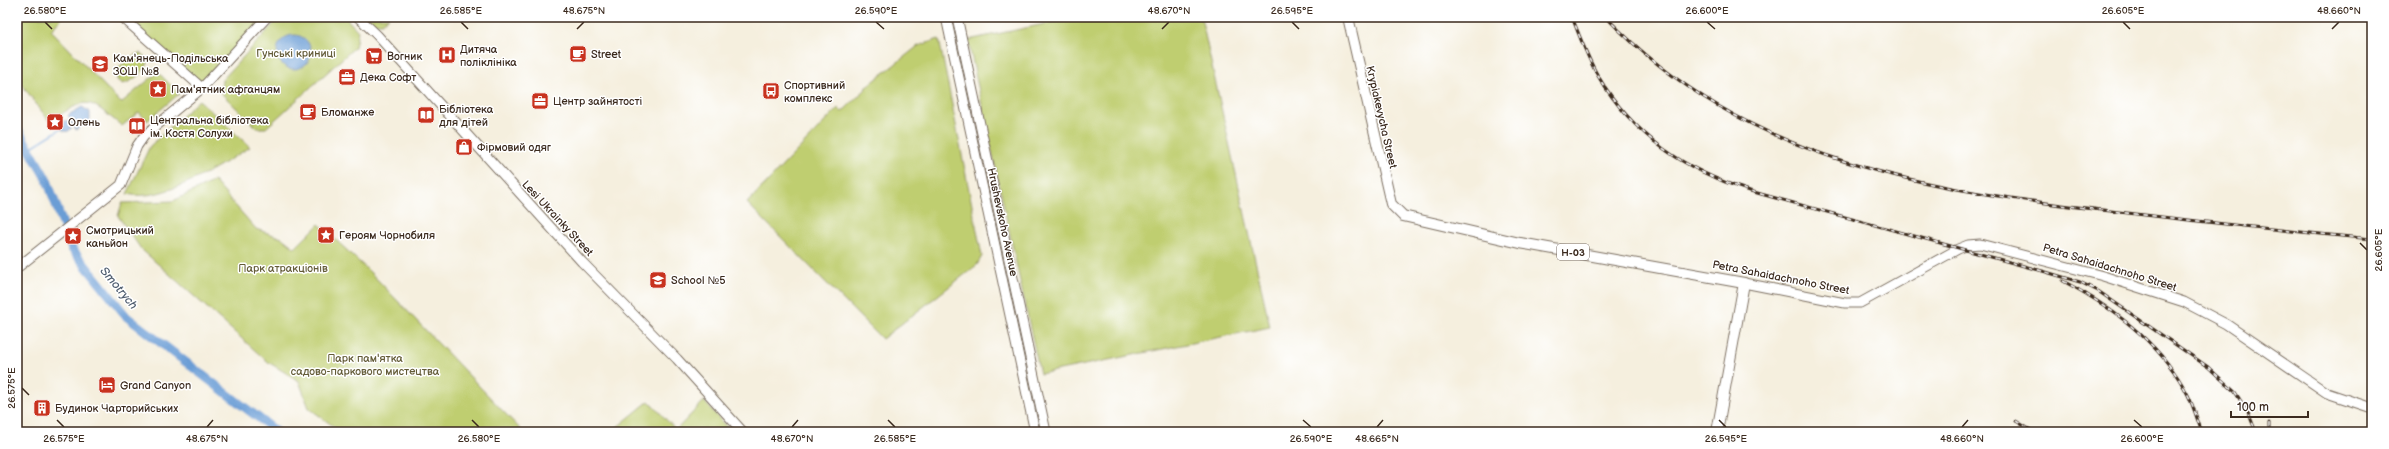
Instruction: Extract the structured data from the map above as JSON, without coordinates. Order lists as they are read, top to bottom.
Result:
{
  "streets": {
    "main road": [
      "Krypiakevycha Street",
      "Lesi Ukrainky Street",
      "Hrushevskoho Avenue",
      "Н-03",
      "Petra Sahaidachnoho Street"
    ]
  },
  "crossings": [
    ["Krypiakevycha Street", "Petra Sahaidachnoho Street"]
  ],
  "water": ["Smotrych"],
  "parks": ["Гунські криниці", "Парк атракціонів", "Парк пам'ятка садово-паркового мистецтва"],
  "places": {
    "cafe": ["Street", "Бломанже"],
    "hospital": ["Дитяча поліклініка"],
    "supermarket": ["Вогник"],
    "school or university": ["Кам'янець-Подільська ЗОШ №8", "School №5"],
    "office": ["Дека Софт", "Центр зайнятості"],
    "place": [
      "Пам'ятник афганцям",
      "Олень",
      "Героям Чорнобиля",
      "Смотрицький каньйон"
    ],
    "bus stop": ["Спортивний комплекс"],
    "library": ["Бібліотека для дітей", "Центральна бібліотека ім. Костя Солухи"],
    "shop": ["Фірмовий одяг"],
    "hotel": ["Grand Canyon"],
    "building": ["Будинок Чарторийських"]
  },
  "scale_bar": "100 m",
  "coordinates": [
    "26.580°E",
    "26.585°E",
    "48.675°N",
    "26.590°E",
    "48.670°N",
    "26.595°E",
    "26.600°E",
    "26.605°E",
    "48.660°N",
    "26.575°E",
    "48.665°N"
  ]
}
